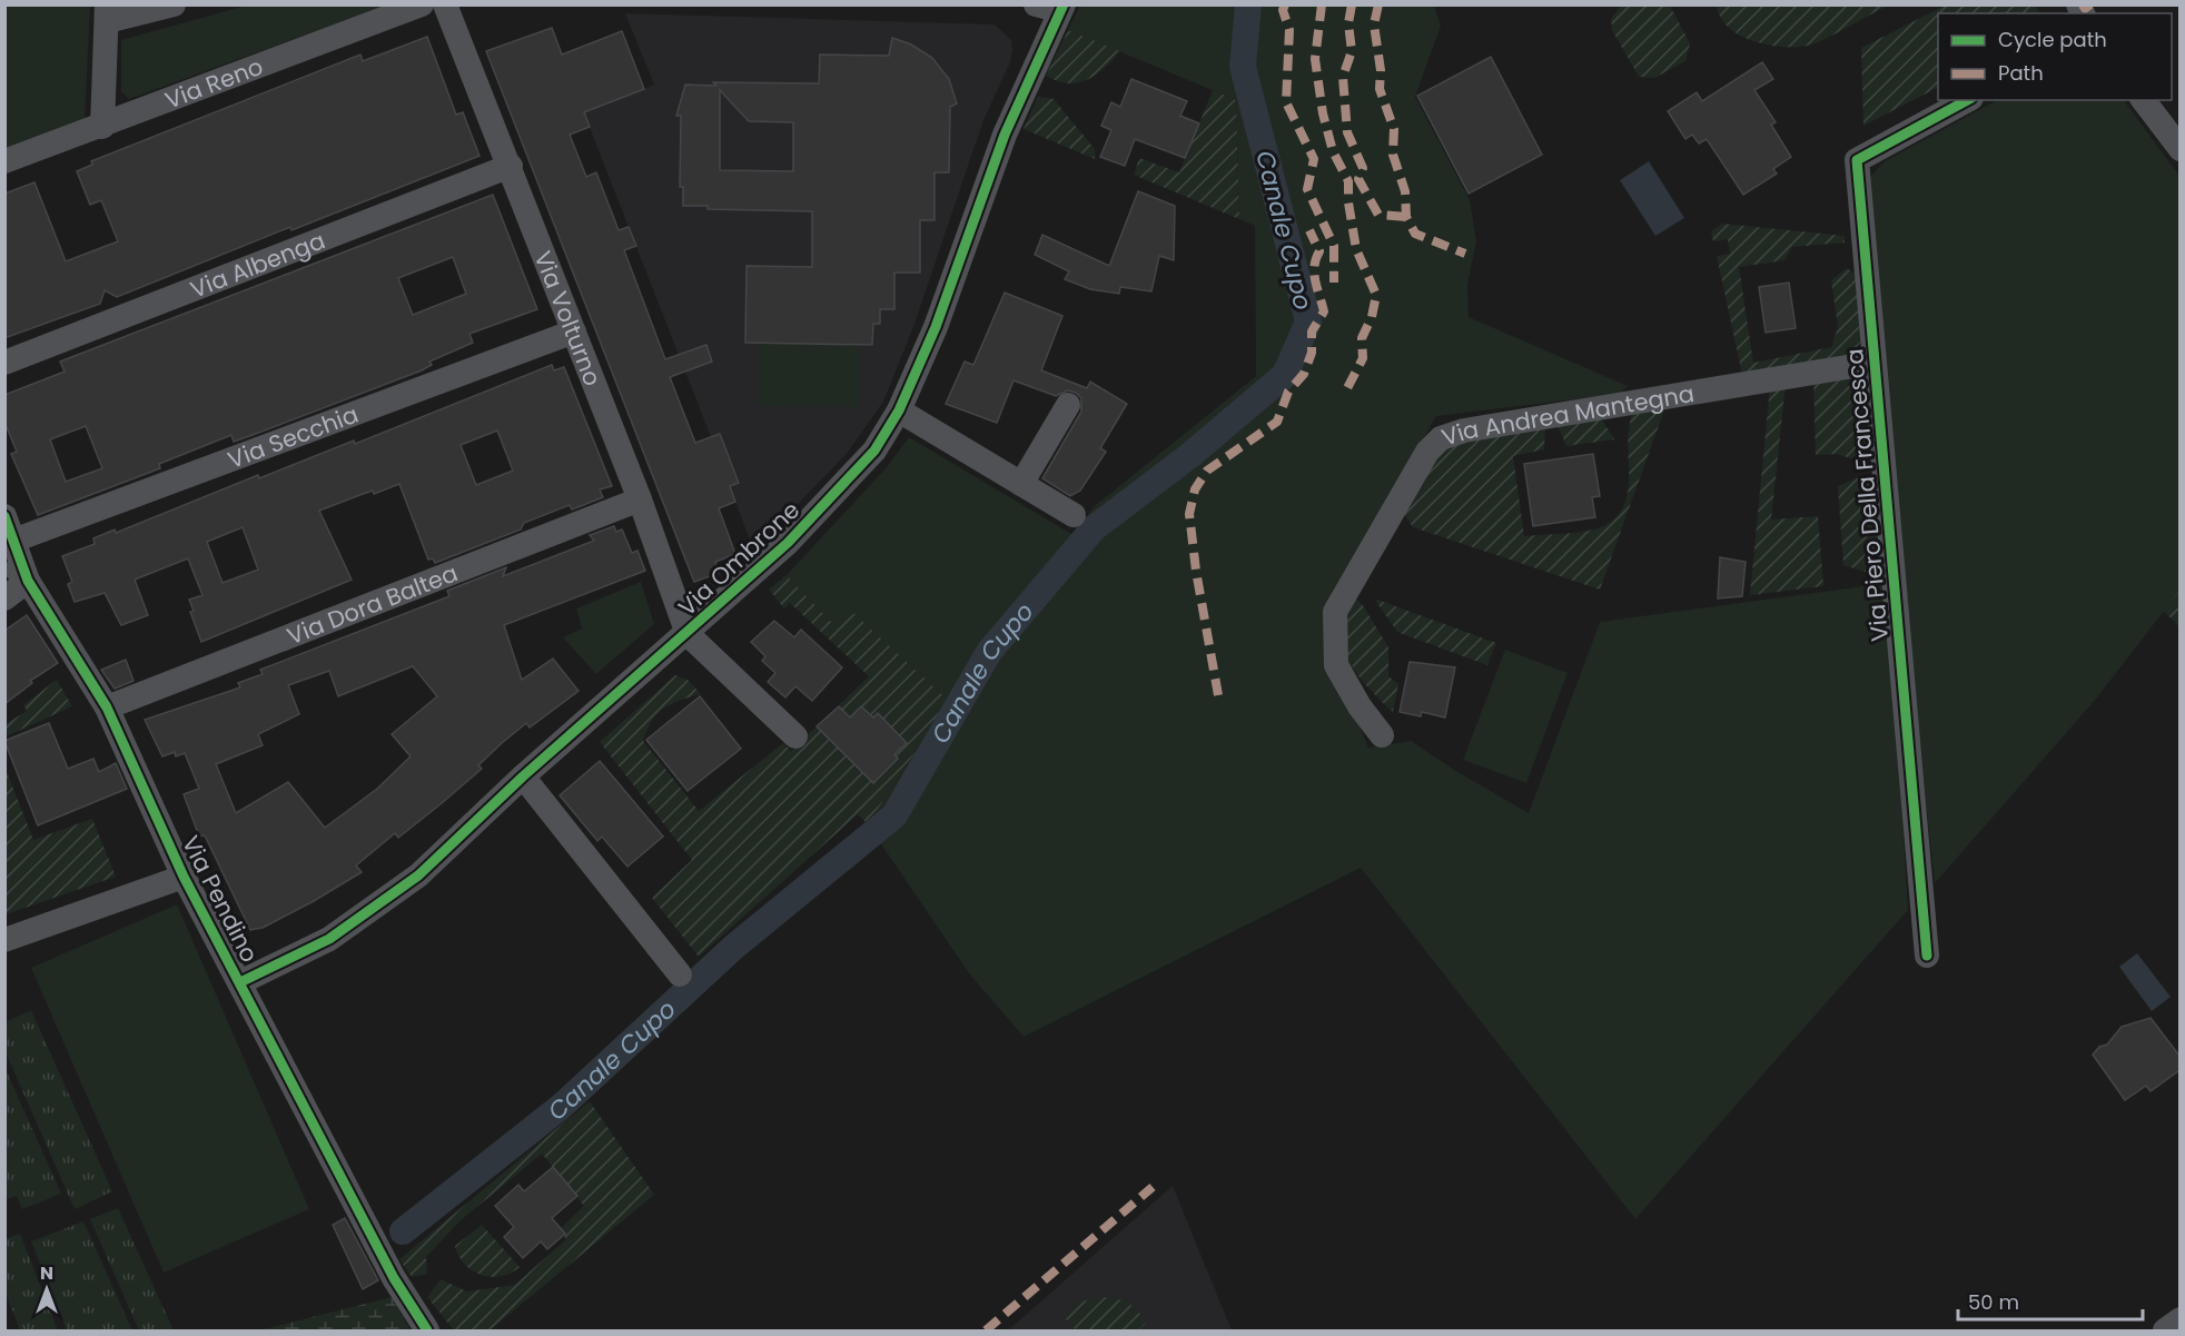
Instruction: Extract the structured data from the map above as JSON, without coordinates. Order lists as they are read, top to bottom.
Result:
{
  "streets": {
    "street": [
      "Via Reno",
      "Via Albenga",
      "Via Volturno",
      "Via Andrea Mantegna",
      "Via Secchia",
      "Via Piero Della Francesca",
      "Via Ombrone",
      "Via Dora Baltea",
      "Via Pendino"
    ]
  },
  "crossings": [
    ["Via Albenga", "Via Volturno"],
    ["Via Volturno", "Via Secchia"],
    ["Via Volturno", "Via Ombrone"],
    ["Via Volturno", "Via Dora Baltea"],
    ["Via Andrea Mantegna", "Via Piero Della Francesca"],
    ["Via Secchia", "Via Pendino"],
    ["Via Ombrone", "Via Pendino"],
    ["Via Dora Baltea", "Via Pendino"]
  ],
  "water": ["Canale Cupo"],
  "legend": ["Cycle path", "Path"],
  "scale_bar": "50 m",
  "north": "top"
}
